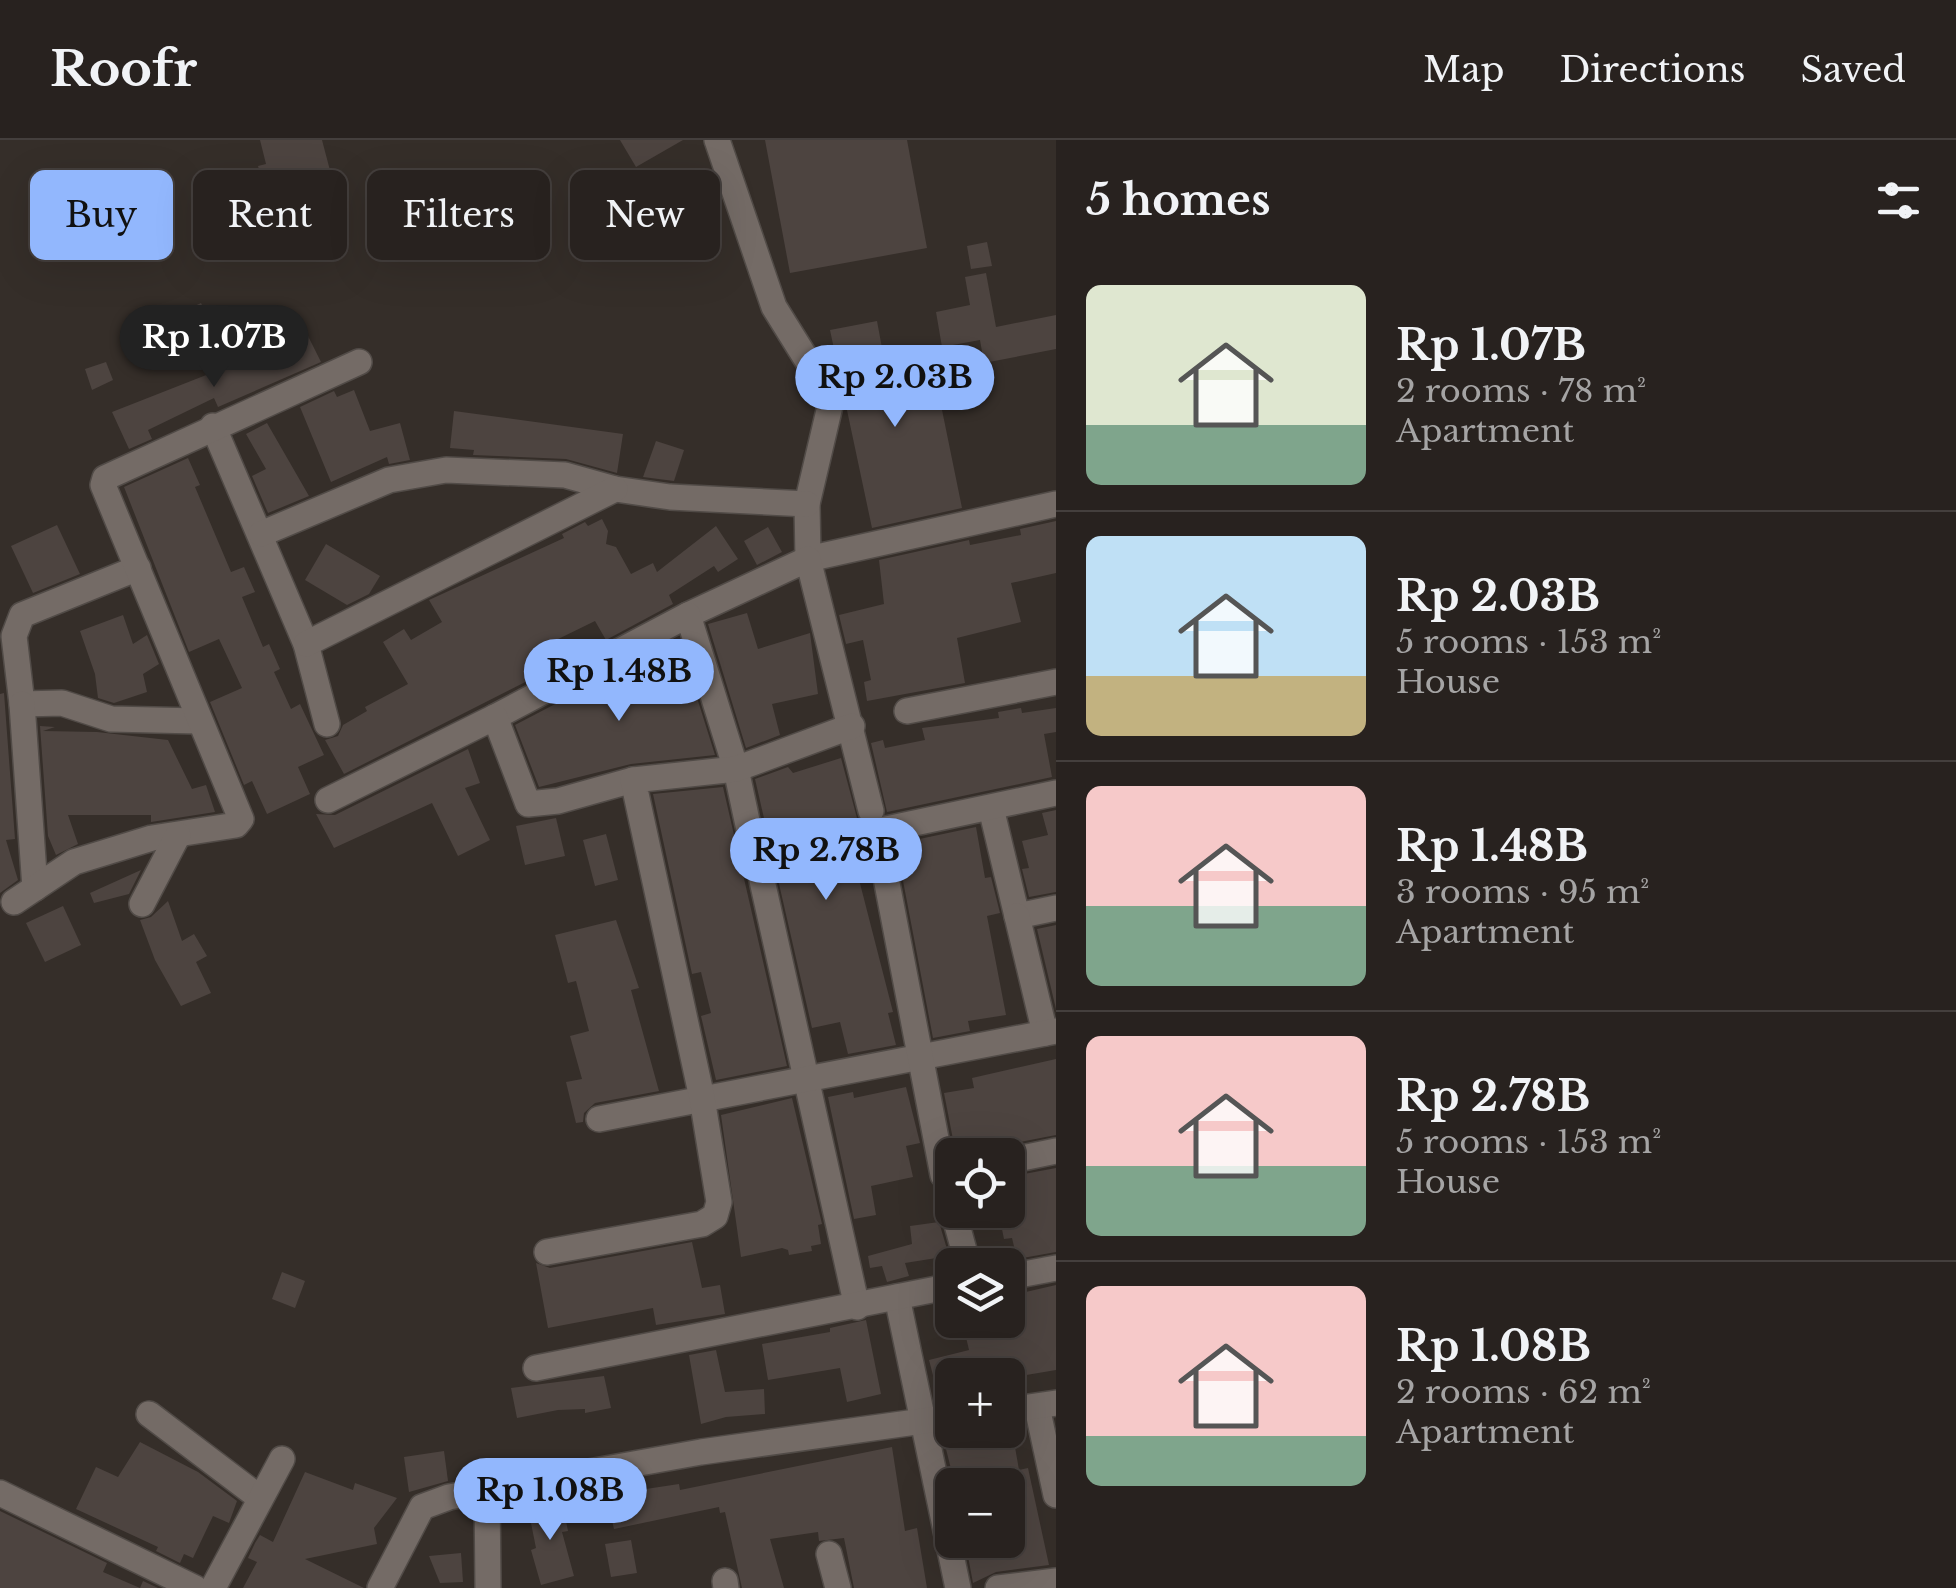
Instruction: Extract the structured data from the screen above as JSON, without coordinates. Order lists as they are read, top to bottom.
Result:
{
  "page": {
    "header": "Roofr",
    "nav": ["Map", "Directions", "Saved"],
    "heading": "5 homes",
    "chip": [
      "Buy",
      "Rent",
      "Filters",
      "New"
    ],
    "list": [
      {
        "name": "Rp 1.07B",
        "note": "2 rooms · 78 m² · Apartment"
      },
      {
        "name": "Rp 2.03B",
        "note": "5 rooms · 153 m² · House"
      },
      {
        "name": "Rp 1.48B",
        "note": "3 rooms · 95 m² · Apartment"
      },
      {
        "name": "Rp 2.78B",
        "note": "5 rooms · 153 m² · House"
      },
      {
        "name": "Rp 1.08B",
        "note": "2 rooms · 62 m² · Apartment"
      }
    ],
    "price": [
      "Rp 1.07B",
      "Rp 2.03B",
      "Rp 1.48B",
      "Rp 2.78B",
      "Rp 1.08B"
    ],
    "map_buttons": ["+", "−"]
  }
}
